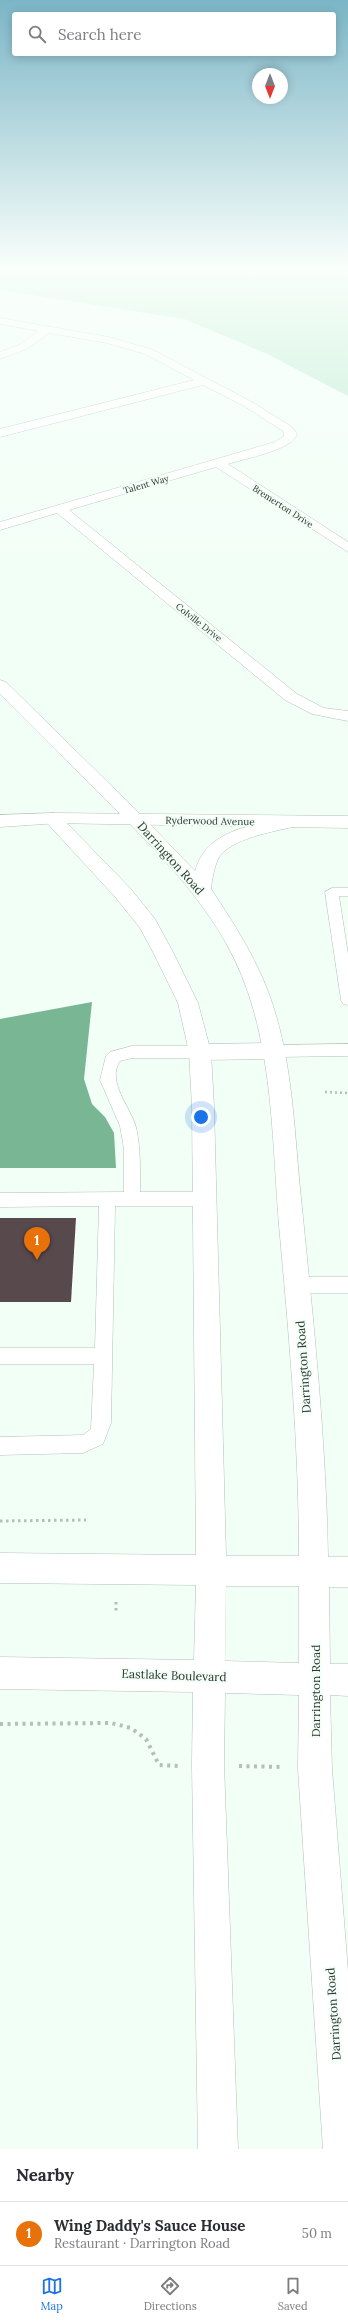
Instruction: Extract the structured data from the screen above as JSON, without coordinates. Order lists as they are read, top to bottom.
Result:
{
  "streets": {
    "street": [
      "Talent Way",
      "Bremerton Drive",
      "Colville Drive",
      "Ryderwood Avenue",
      "Darrington Road",
      "Eastlake Boulevard"
    ]
  },
  "crossings": [
    ["Talent Way", "Bremerton Drive"],
    ["Talent Way", "Colville Drive"],
    ["Ryderwood Avenue", "Darrington Road"],
    ["Darrington Road", "Eastlake Boulevard"]
  ],
  "north": "bottom",
  "page": {
    "search": "Search here",
    "pins": "1",
    "heading": "Nearby",
    "list": [
      {
        "mark": "1",
        "name": "Wing Daddy's Sauce House",
        "note": "Restaurant · Darrington Road",
        "value": "50 m"
      }
    ],
    "nav": ["Map", "Directions", "Saved"]
  }
}
